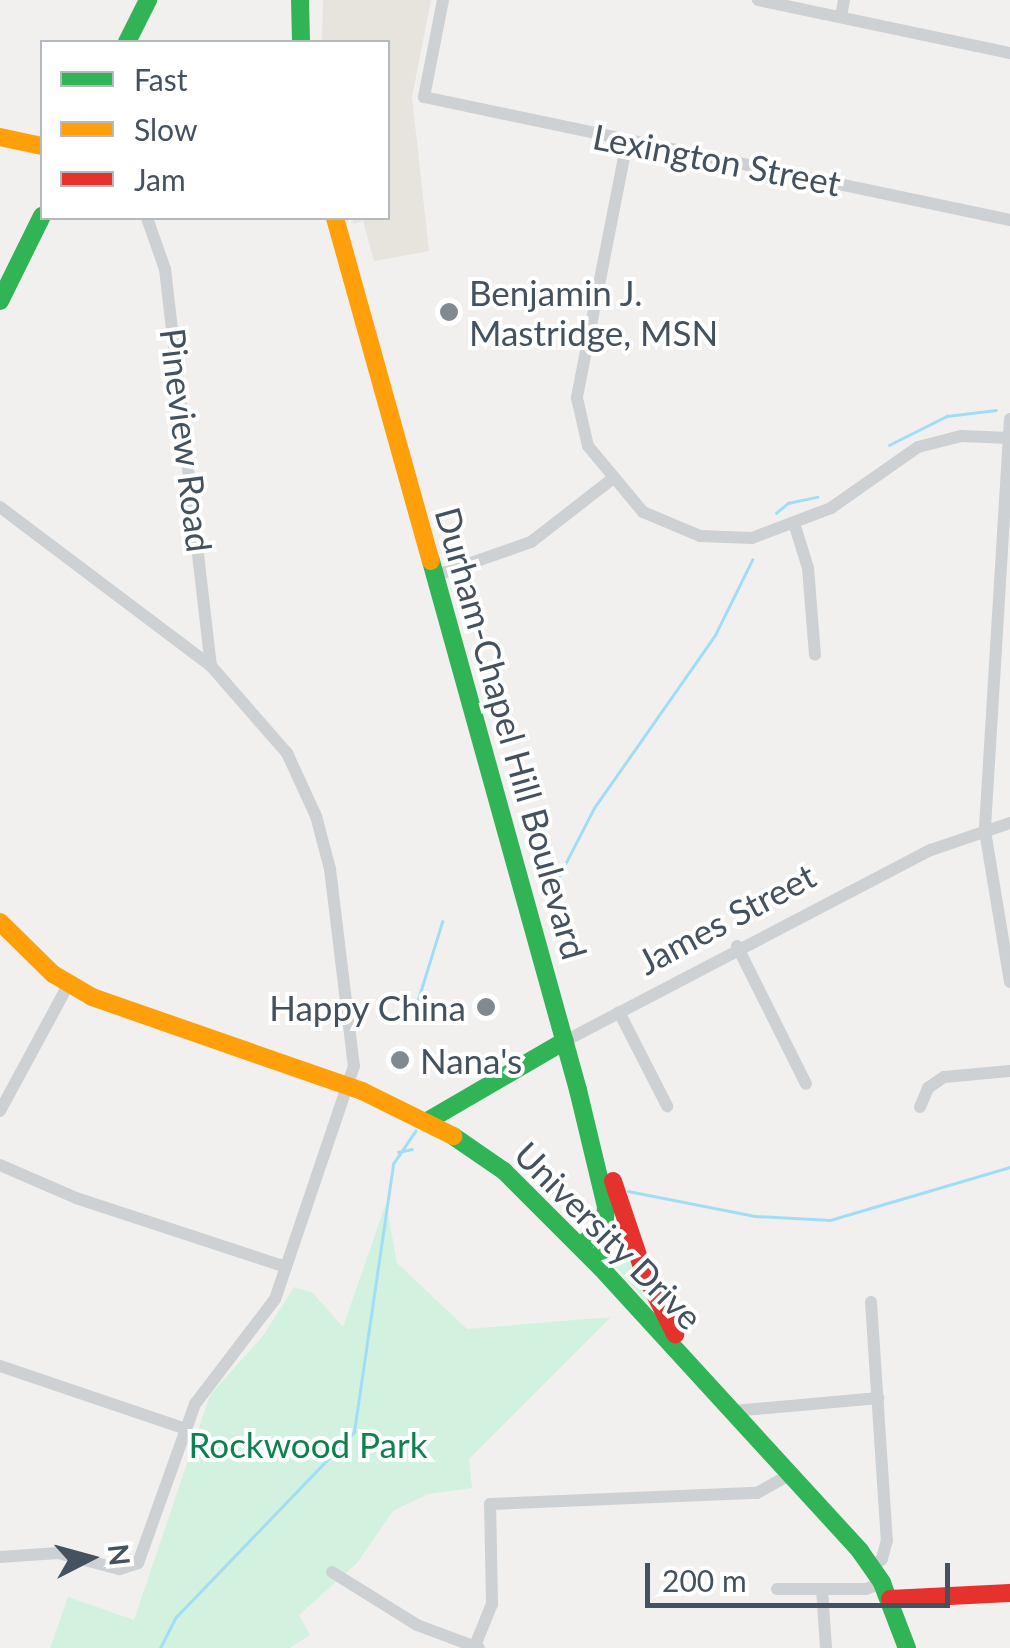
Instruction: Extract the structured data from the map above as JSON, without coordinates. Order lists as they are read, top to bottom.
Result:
{
  "streets": {
    "main road": ["Durham-Chapel Hill Boulevard", "James Street", "University Drive"],
    "street": ["Lexington Street", "Pineview Road"]
  },
  "crossings": [
    ["Durham-Chapel Hill Boulevard", "James Street"],
    ["Durham-Chapel Hill Boulevard", "University Drive"],
    ["James Street", "University Drive"]
  ],
  "parks": ["Rockwood Park"],
  "places": ["Benjamin J. Mastridge, MSN", "Happy China", "Nana's"],
  "legend": ["Fast", "Slow", "Jam"],
  "scale_bar": "200 m",
  "north": "right"
}
